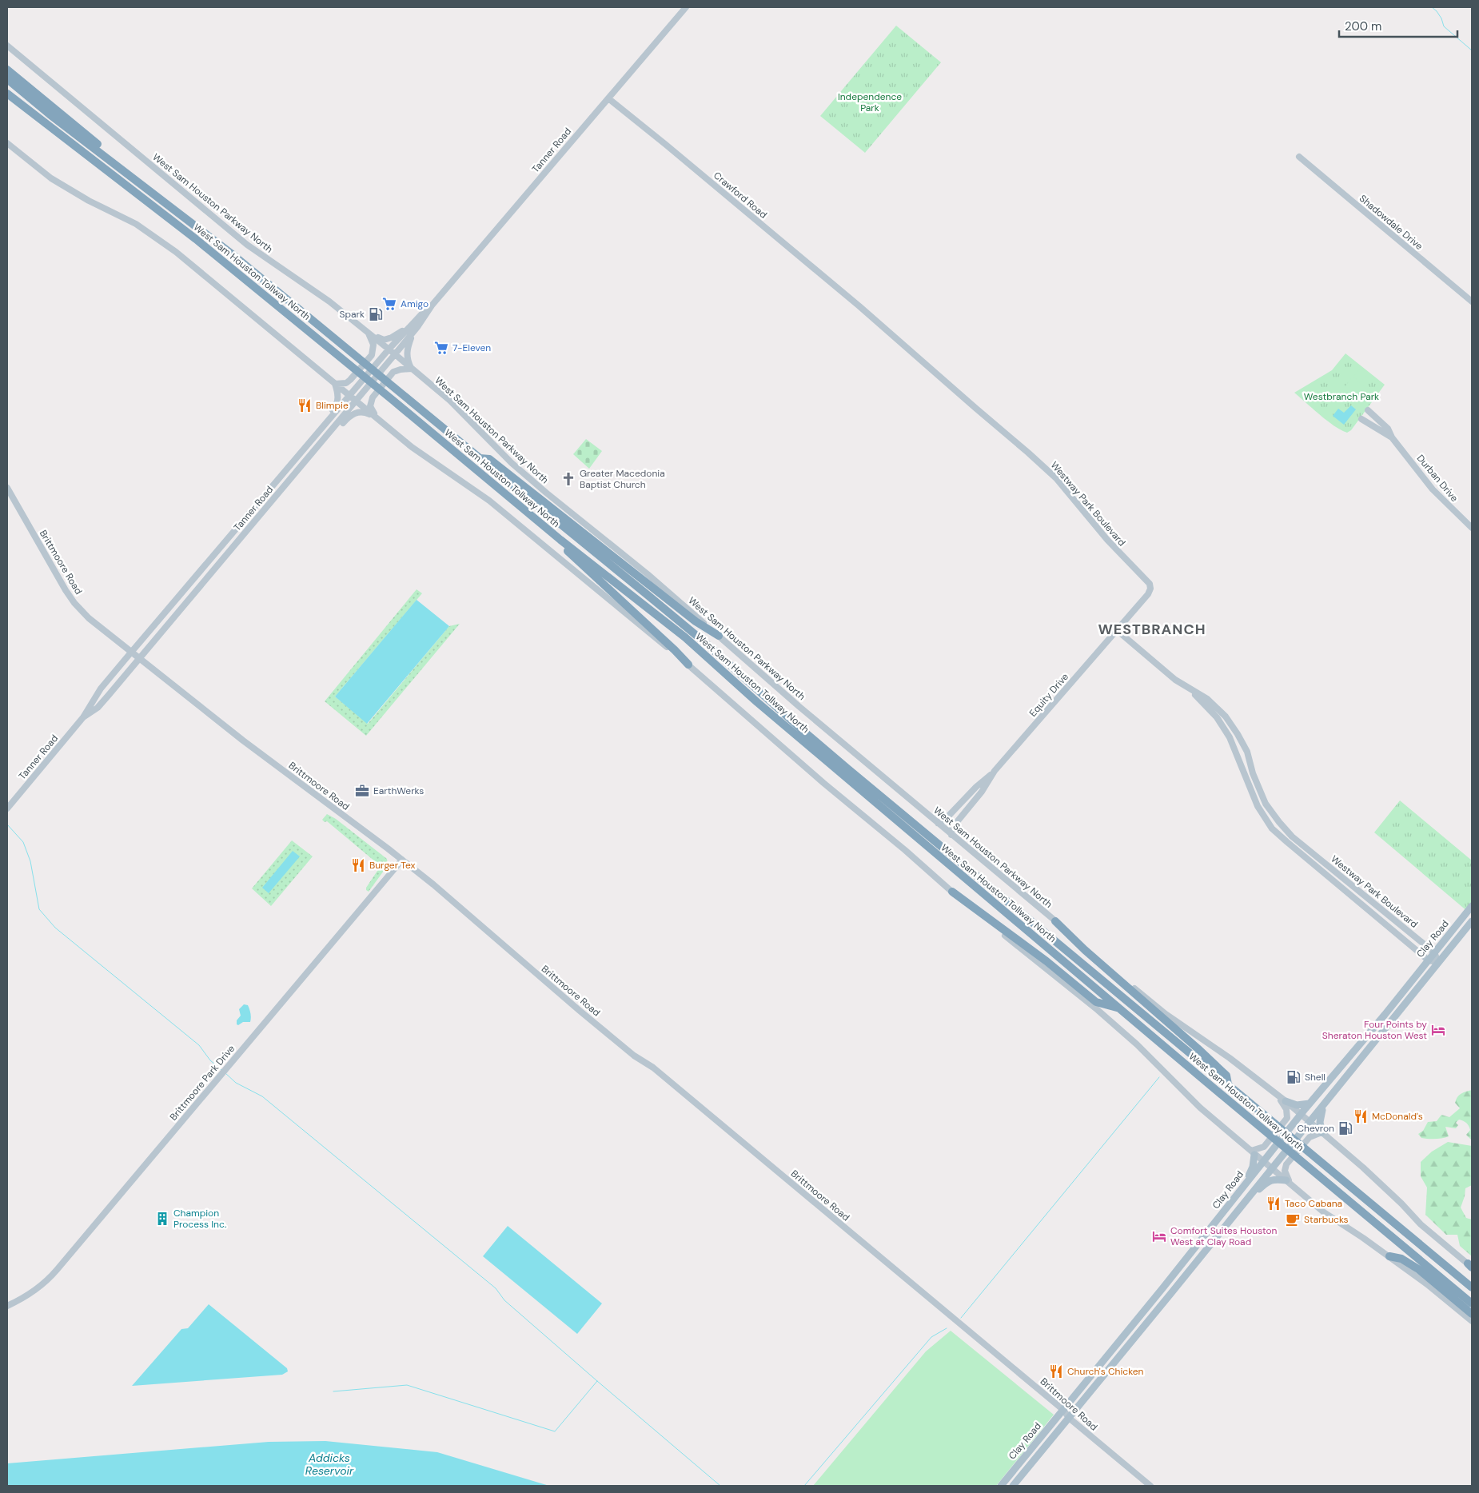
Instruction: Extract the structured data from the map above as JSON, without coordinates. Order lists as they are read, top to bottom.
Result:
{
  "streets": {
    "highway": ["West Sam Houston Tollway North"],
    "main road": [
      "Tanner Road",
      "Crawford Road",
      "West Sam Houston Parkway North",
      "Shadowdale Drive",
      "Durban Drive",
      "Westway Park Boulevard",
      "Brittmoore Road",
      "Equity Drive",
      "Clay Road",
      "Brittmoore Park Drive"
    ]
  },
  "crossings": [
    ["Tanner Road", "Crawford Road"],
    ["Tanner Road", "West Sam Houston Parkway North"],
    ["Tanner Road", "Brittmoore Road"],
    ["Crawford Road", "Westway Park Boulevard"],
    ["West Sam Houston Parkway North", "Equity Drive"],
    ["West Sam Houston Parkway North", "Clay Road"],
    ["Westway Park Boulevard", "Equity Drive"],
    ["Westway Park Boulevard", "Clay Road"],
    ["Brittmoore Road", "Clay Road"],
    ["Brittmoore Road", "Brittmoore Park Drive"]
  ],
  "districts": ["WESTBRANCH"],
  "water": ["Addicks Reservoir"],
  "parks": ["Independence Park", "Westbranch Park"],
  "places": {
    "supermarket": ["Amigo", "7-Eleven"],
    "fuel station": ["Spark", "Shell", "Chevron"],
    "restaurant": [
      "Blimpie",
      "Burger Tex",
      "McDonald's",
      "Taco Cabana",
      "Church's Chicken"
    ],
    "church": ["Greater Macedonia Baptist Church"],
    "office": ["EarthWerks"],
    "hotel": ["Four Points by Sheraton Houston West", "Comfort Suites Houston West at Clay Road"],
    "building": ["Champion Process Inc."],
    "cafe": ["Starbucks"]
  },
  "scale_bar": "200 m"
}
